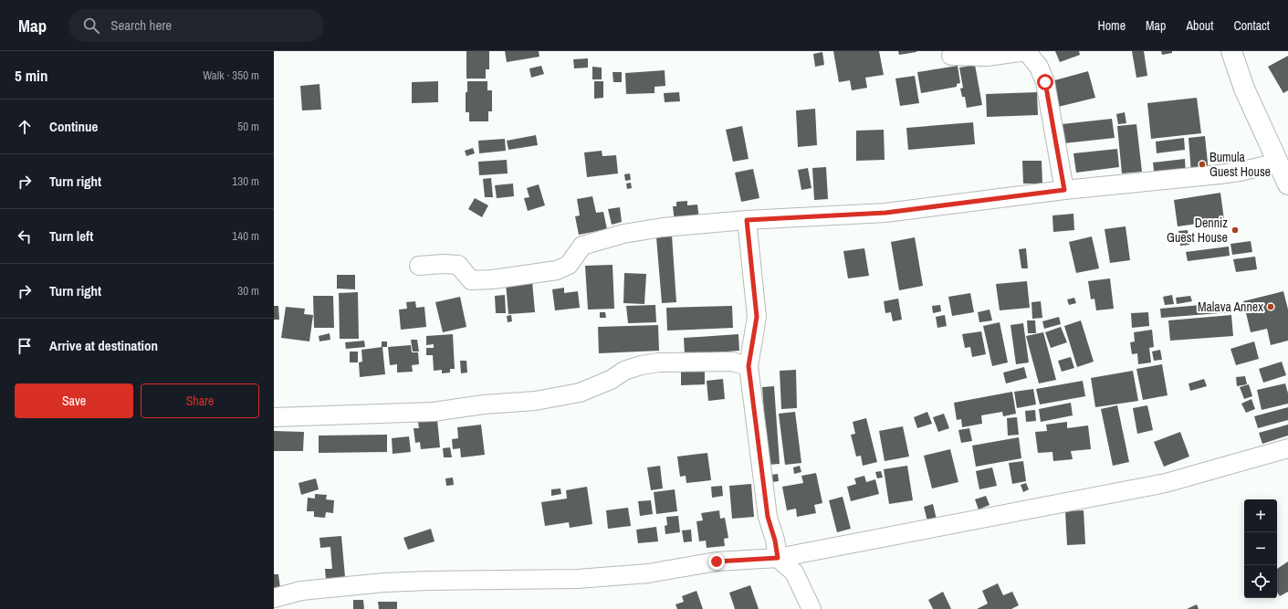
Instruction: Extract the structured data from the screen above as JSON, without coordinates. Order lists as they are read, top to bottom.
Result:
{
  "places": ["Bumula Guest House", "Denniz Guest House", "Malava Annex"],
  "page": {
    "header": "Map",
    "search": "Search here",
    "nav": [
      "Home",
      "Map",
      "About",
      "Contact"
    ],
    "heading": ["5 min", "Walk · 350 m"],
    "list": [
      ["Continue", "50 m"],
      ["Turn right", "130 m"],
      ["Turn left", "140 m"],
      ["Turn right", "30 m"],
      "Arrive at destination"
    ],
    "buttons": ["Save", "Share"],
    "map_buttons": ["+", "−"]
  }
}
